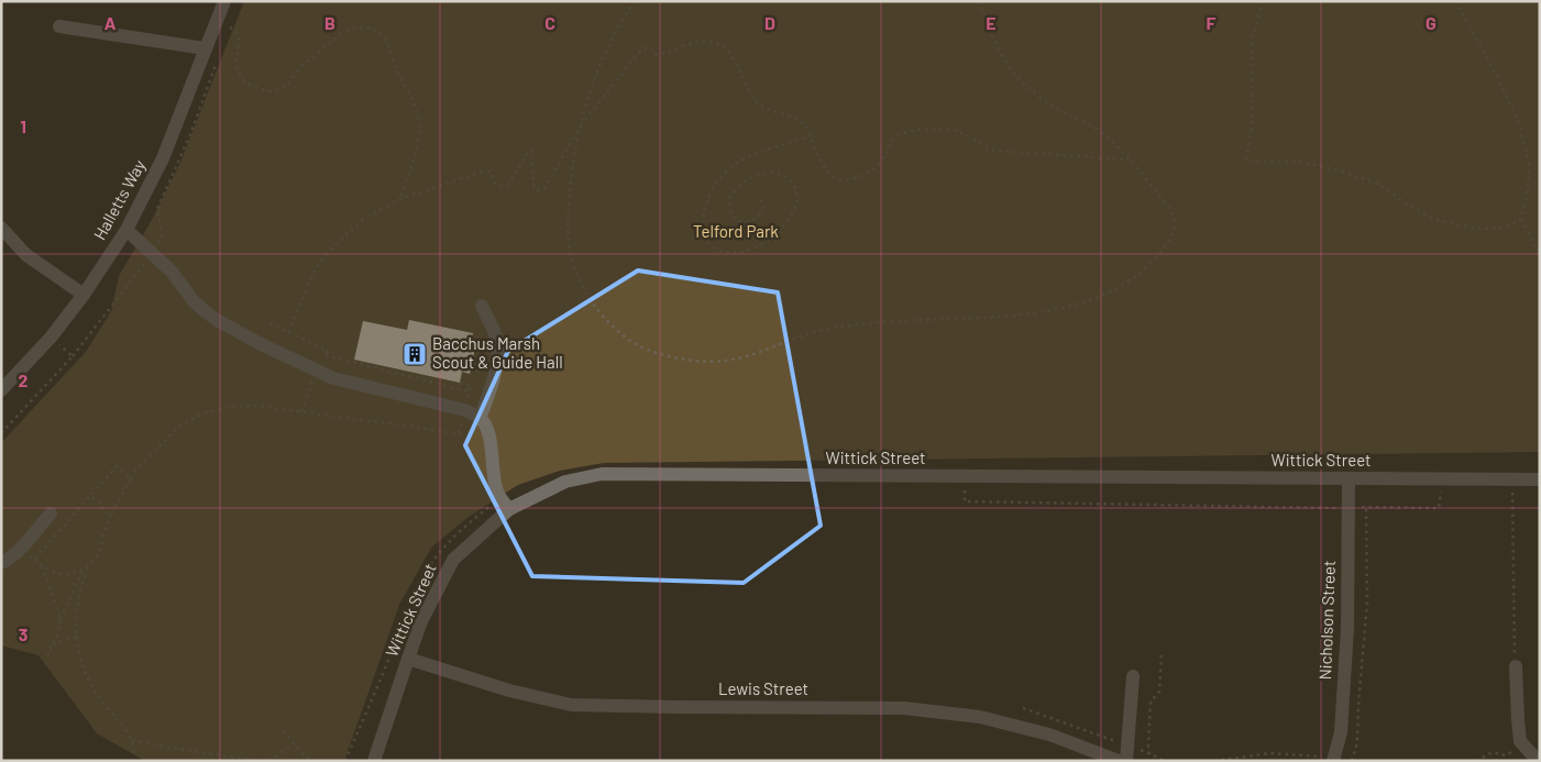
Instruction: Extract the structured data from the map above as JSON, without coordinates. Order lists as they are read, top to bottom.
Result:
{
  "streets": {
    "street": [
      "Halletts Way",
      "Wittick Street",
      "Nicholson Street",
      "Lewis Street"
    ]
  },
  "crossings": [
    ["Wittick Street", "Nicholson Street"],
    ["Wittick Street", "Lewis Street"]
  ],
  "parks": ["Telford Park"],
  "places": {
    "building": ["Bacchus Marsh Scout & Guide Hall"]
  },
  "grid": {
    "columns": [
      "A",
      "B",
      "C",
      "D",
      "E",
      "F",
      "G"
    ],
    "rows": ["1", "2", "3"]
  }
}
